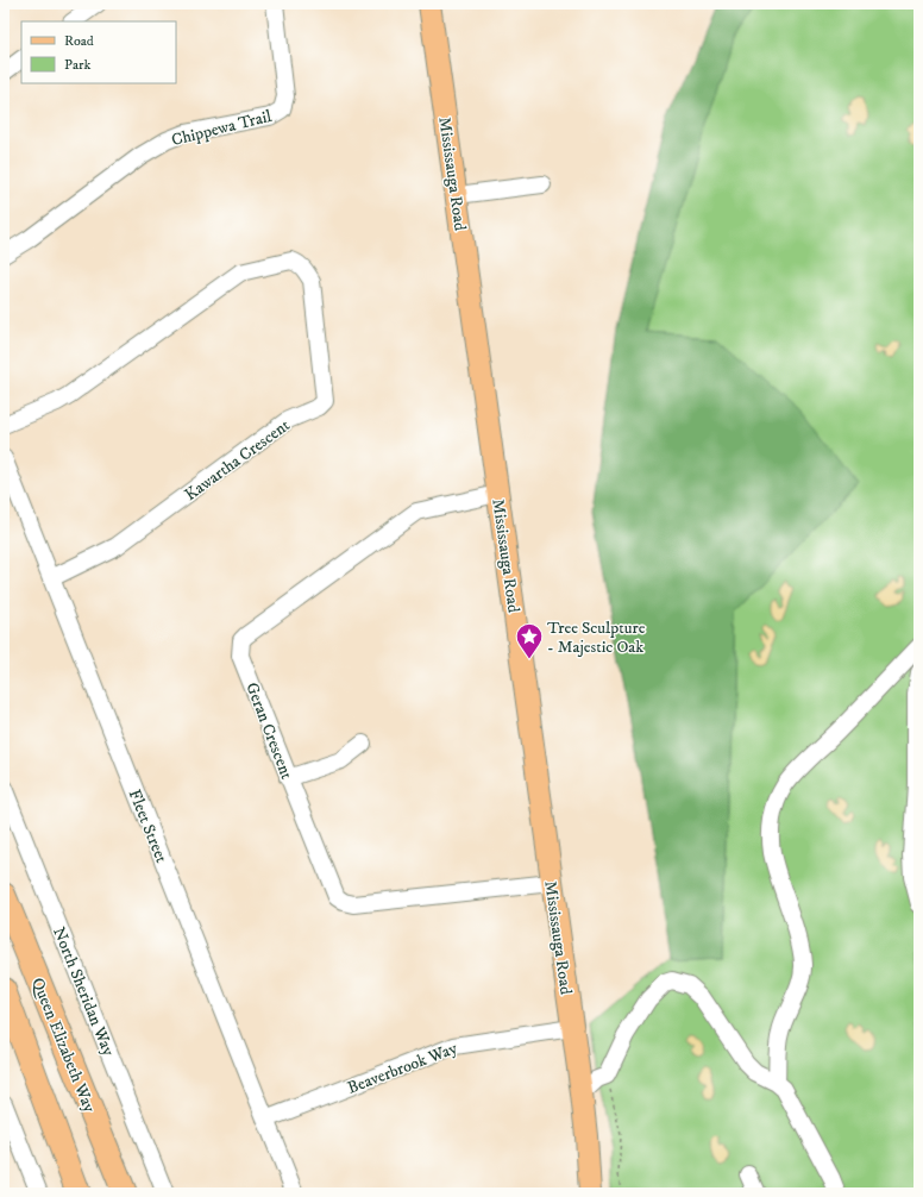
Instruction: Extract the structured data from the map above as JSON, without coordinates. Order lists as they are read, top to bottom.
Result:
{
  "streets": {
    "highway": ["Queen Elizabeth Way"],
    "main road": ["Mississauga Road"],
    "street": [
      "Chippewa Trail",
      "Kawartha Crescent",
      "Geran Crescent",
      "Fleet Street",
      "North Sheridan Way",
      "Beaverbrook Way"
    ]
  },
  "crossings": [
    ["Mississauga Road", "Geran Crescent"],
    ["Mississauga Road", "Beaverbrook Way"],
    ["Kawartha Crescent", "Fleet Street"],
    ["Fleet Street", "Beaverbrook Way"]
  ],
  "places": {
    "place": ["Tree Sculpture - Majestic Oak"]
  },
  "legend": ["Road", "Park"]
}
